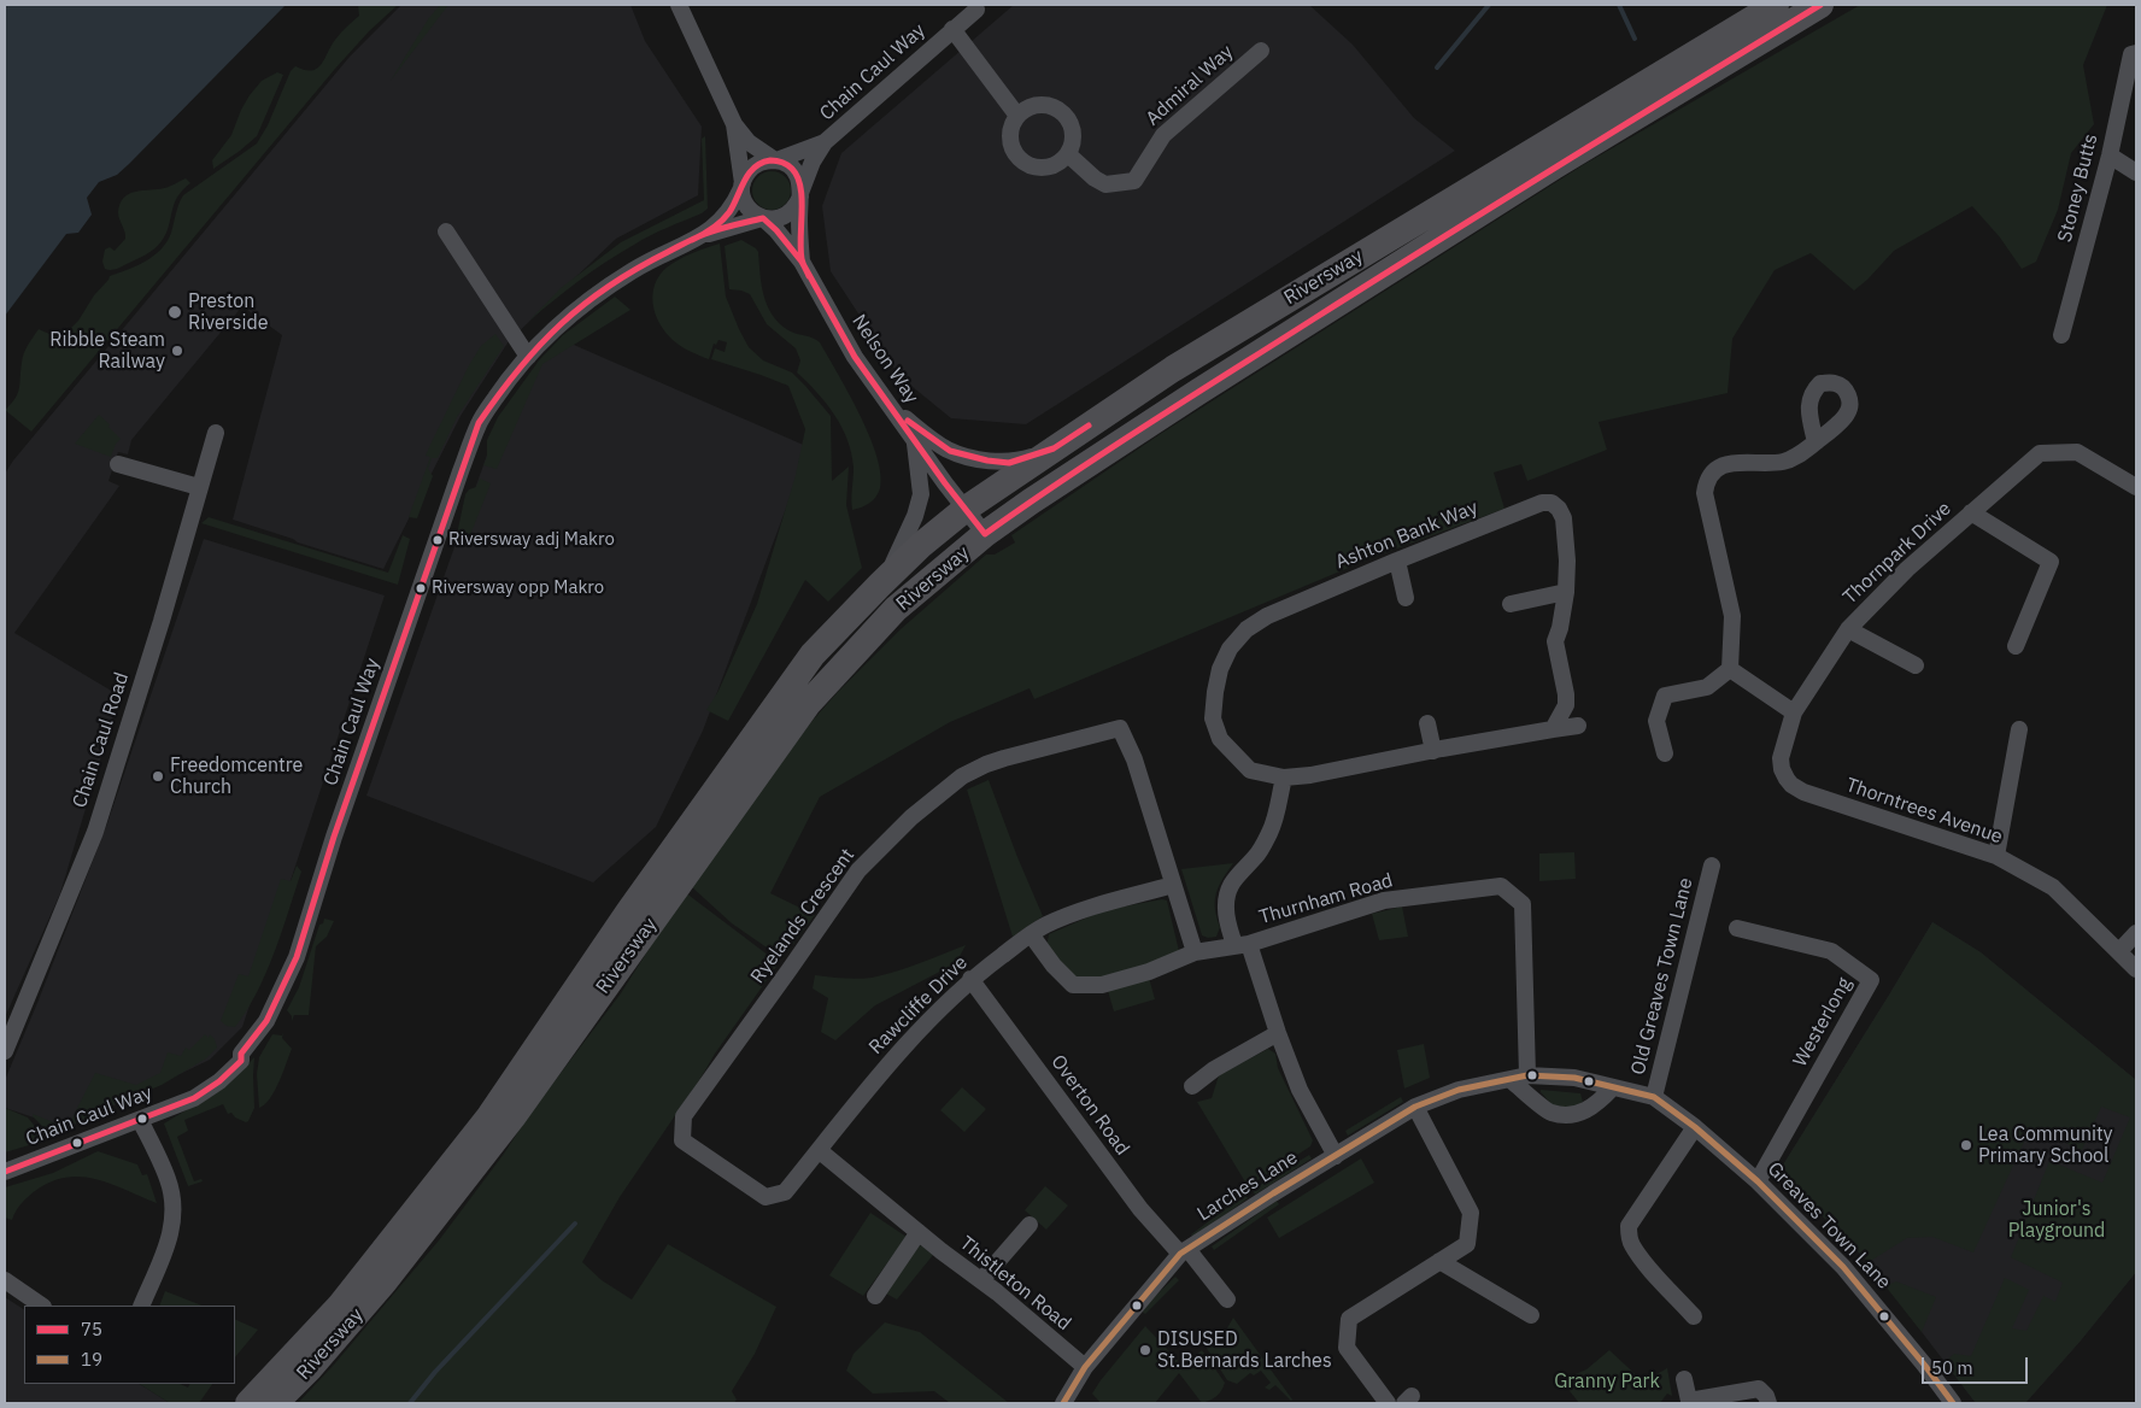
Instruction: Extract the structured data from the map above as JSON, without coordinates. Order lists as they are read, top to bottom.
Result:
{
  "streets": {
    "highway": ["Riversway"],
    "street": [
      "Chain Caul Way",
      "Admiral Way",
      "Stoney Butts",
      "Nelson Way",
      "Ashton Bank Way",
      "Thornpark Drive",
      "Chain Caul Road",
      "Thorntrees Avenue",
      "Thurnham Road",
      "Ryelands Crescent",
      "Old Greaves Town Lane",
      "Rawcliffe Drive",
      "Westerlong",
      "Overton Road",
      "Larches Lane",
      "Greaves Town Lane",
      "Thistleton Road"
    ]
  },
  "crossings": [
    ["Chain Caul Way", "Nelson Way"],
    ["Riversway", "Nelson Way"],
    ["Thornpark Drive", "Thorntrees Avenue"],
    ["Thurnham Road", "Ryelands Crescent"],
    ["Thurnham Road", "Rawcliffe Drive"],
    ["Thurnham Road", "Larches Lane"],
    ["Ryelands Crescent", "Rawcliffe Drive"],
    ["Ryelands Crescent", "Thistleton Road"],
    ["Old Greaves Town Lane", "Larches Lane"],
    ["Old Greaves Town Lane", "Greaves Town Lane"],
    ["Rawcliffe Drive", "Overton Road"],
    ["Rawcliffe Drive", "Thistleton Road"],
    ["Westerlong", "Greaves Town Lane"],
    ["Overton Road", "Larches Lane"],
    ["Larches Lane", "Greaves Town Lane"],
    ["Larches Lane", "Thistleton Road"]
  ],
  "parks": ["Junior's Playground", "Granny Park"],
  "places": [
    "Preston Riverside",
    "Ribble Steam Railway",
    "Riversway adj Makro",
    "Riversway opp Makro",
    "Freedomcentre Church",
    "Lea Community Primary School",
    "DISUSED St.Bernards Larches"
  ],
  "lines": ["transit line 75", "transit line 19"],
  "legend": ["75", "19"],
  "scale_bar": "50 m"
}
